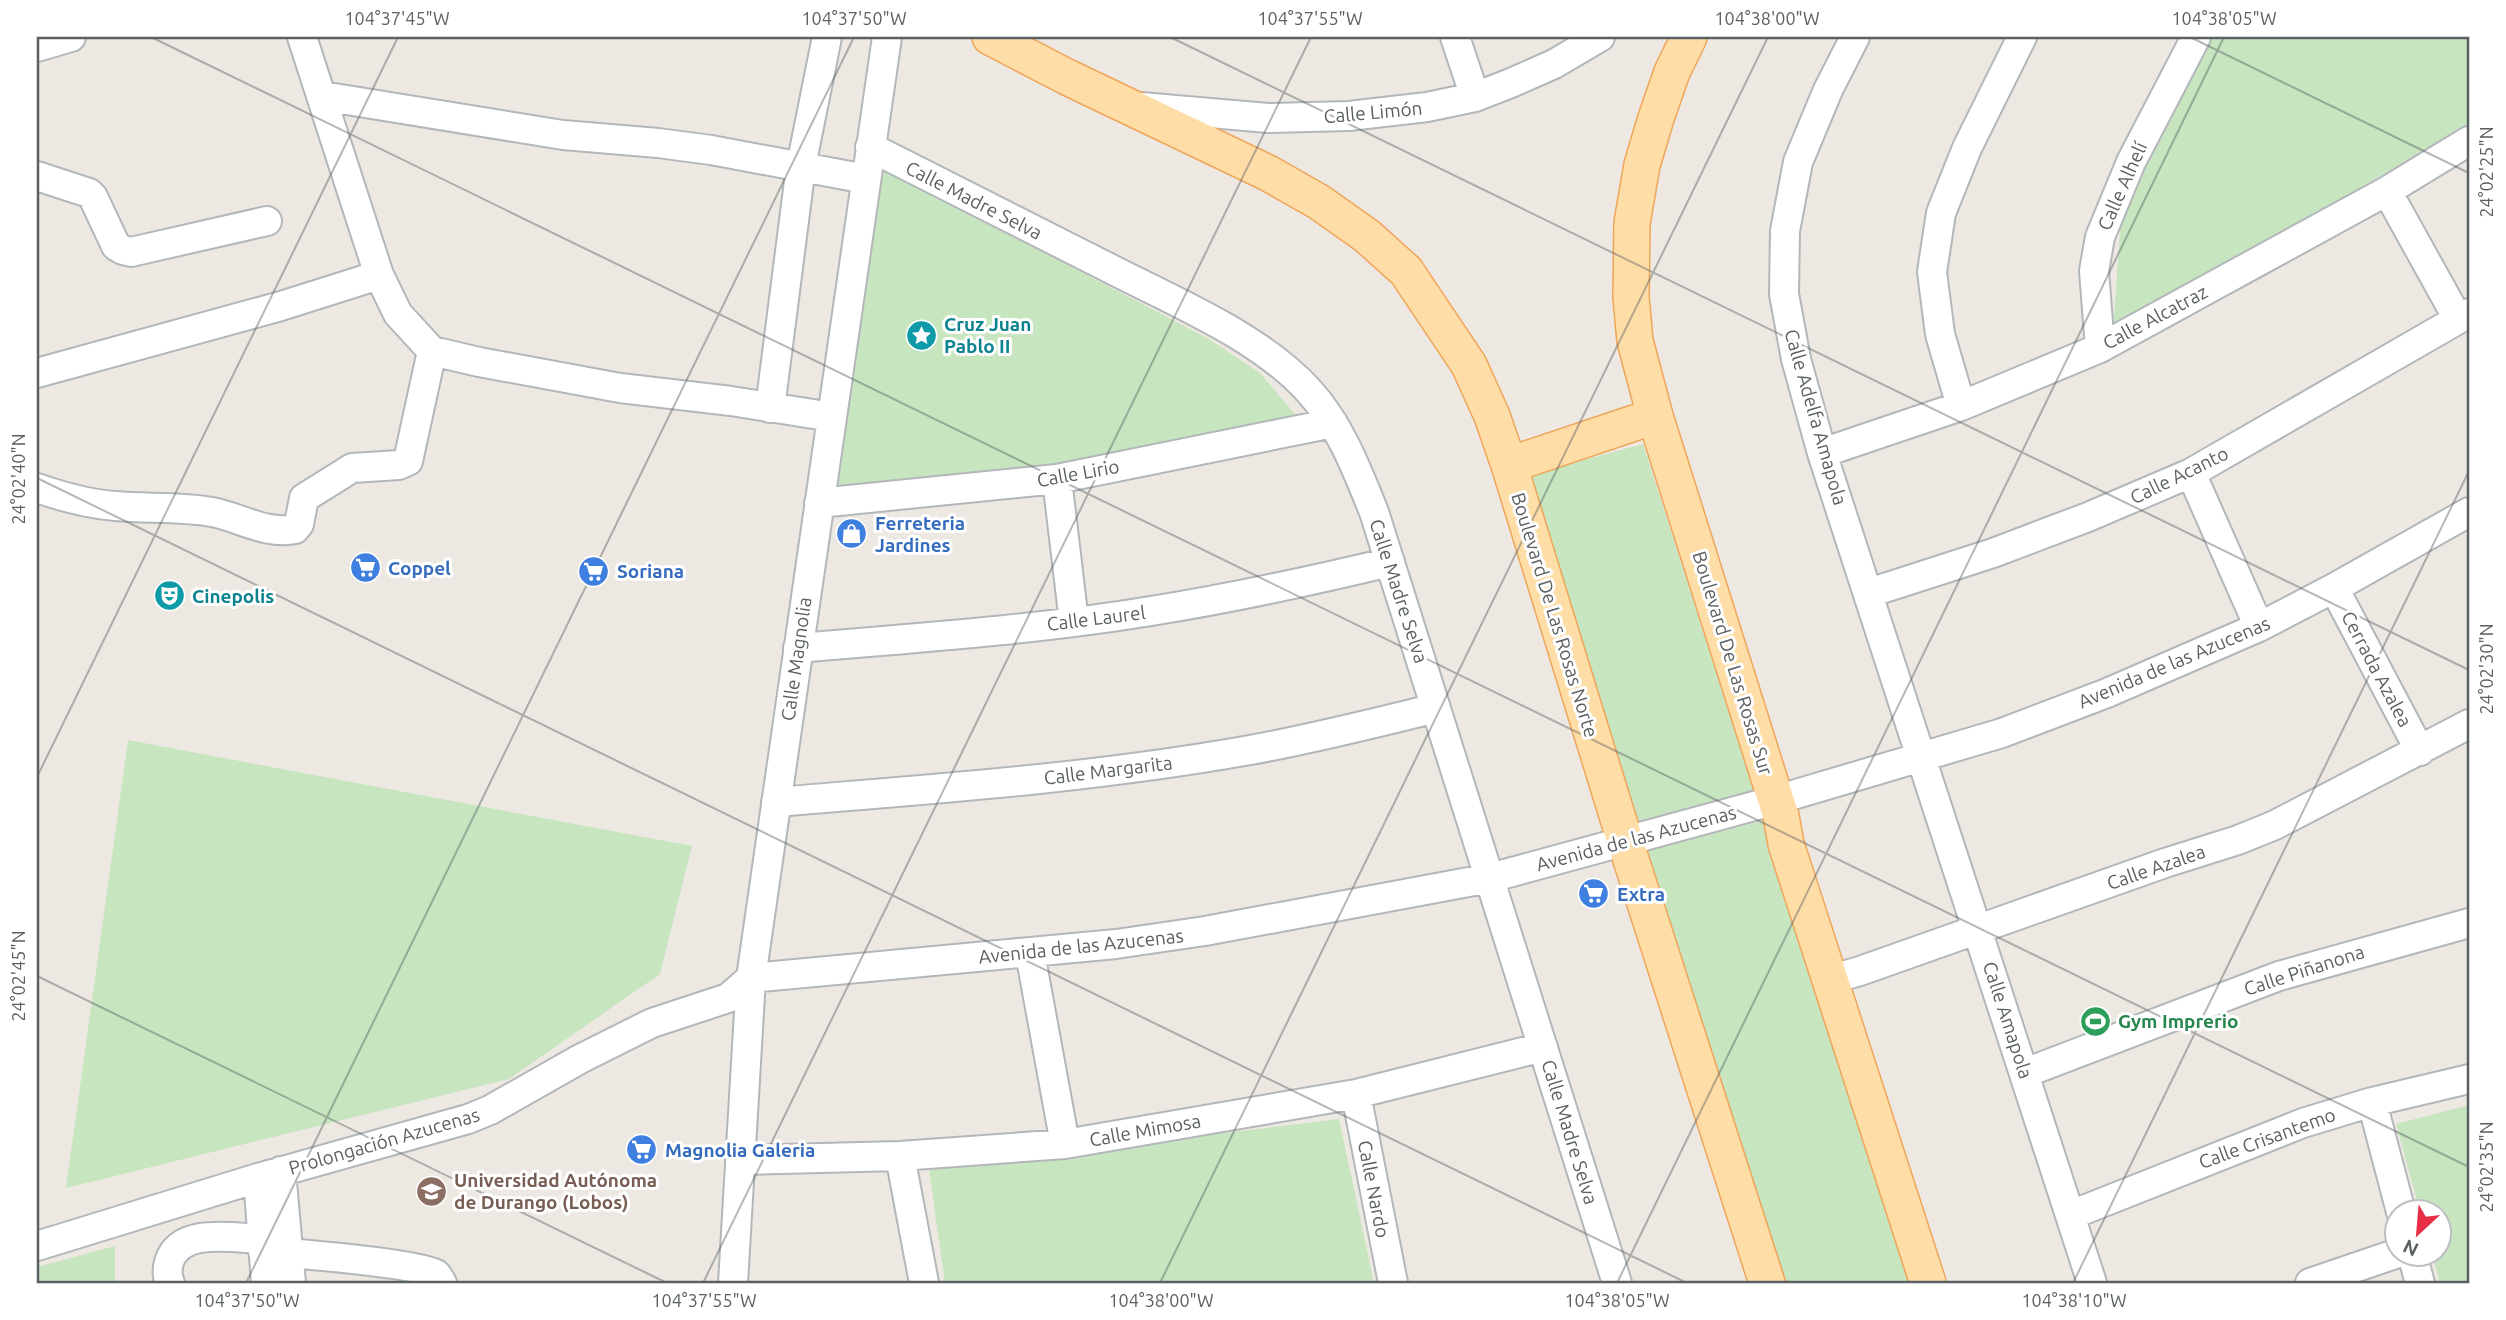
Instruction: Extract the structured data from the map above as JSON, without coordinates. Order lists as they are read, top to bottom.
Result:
{
  "streets": {
    "main road": ["Boulevard De Las Rosas Norte", "Boulevard De Las Rosas Sur"],
    "street": [
      "Calle Limón",
      "Calle Alhelí",
      "Calle Madre Selva",
      "Calle Alcatraz",
      "Calle Adelfa Amapola",
      "Calle Lirio",
      "Calle Acanto",
      "Calle Laurel",
      "Calle Magnolia",
      "Avenida de las Azucenas",
      "Cerrada Azalea",
      "Calle Margarita",
      "Calle Azalea",
      "Calle Piñanona",
      "Calle Amapola",
      "Calle Mimosa",
      "Calle Crisantemo",
      "Prolongación Azucenas",
      "Calle Nardo"
    ]
  },
  "crossings": [
    ["Calle Limón", "Boulevard De Las Rosas Norte"],
    ["Calle Alhelí", "Calle Alcatraz"],
    ["Calle Madre Selva", "Calle Lirio"],
    ["Calle Madre Selva", "Calle Laurel"],
    ["Calle Madre Selva", "Calle Magnolia"],
    ["Calle Madre Selva", "Avenida de las Azucenas"],
    ["Calle Madre Selva", "Calle Margarita"],
    ["Calle Madre Selva", "Calle Mimosa"],
    ["Calle Alcatraz", "Calle Adelfa Amapola"],
    ["Calle Adelfa Amapola", "Calle Acanto"],
    ["Calle Adelfa Amapola", "Avenida de las Azucenas"],
    ["Calle Adelfa Amapola", "Calle Amapola"],
    ["Calle Lirio", "Calle Magnolia"],
    ["Boulevard De Las Rosas Norte", "Avenida de las Azucenas"],
    ["Calle Laurel", "Calle Magnolia"],
    ["Calle Magnolia", "Avenida de las Azucenas"],
    ["Calle Magnolia", "Calle Margarita"],
    ["Calle Magnolia", "Calle Mimosa"],
    ["Calle Magnolia", "Prolongación Azucenas"],
    ["Avenida de las Azucenas", "Boulevard De Las Rosas Sur"],
    ["Avenida de las Azucenas", "Cerrada Azalea"],
    ["Avenida de las Azucenas", "Calle Amapola"],
    ["Avenida de las Azucenas", "Prolongación Azucenas"],
    ["Boulevard De Las Rosas Sur", "Calle Azalea"],
    ["Cerrada Azalea", "Calle Azalea"],
    ["Calle Azalea", "Calle Amapola"],
    ["Calle Piñanona", "Calle Amapola"],
    ["Calle Amapola", "Calle Crisantemo"],
    ["Calle Mimosa", "Calle Nardo"]
  ],
  "places": {
    "place": ["Cruz Juan Pablo II"],
    "shop": ["Ferreteria Jardines"],
    "supermarket": [
      "Coppel",
      "Soriana",
      "Extra",
      "Magnolia Galeria"
    ],
    "theatre": ["Cinepolis"],
    "sports": ["Gym Imprerio"],
    "school or university": ["Universidad Autónoma de Durango (Lobos)"]
  },
  "north": "bottom left",
  "coordinates": [
    "104°37'45\"W",
    "104°37'50\"W",
    "104°37'55\"W",
    "104°38'00\"W",
    "104°38'05\"W",
    "24°02'25\"N",
    "24°02'40\"N",
    "24°02'30\"N",
    "24°02'45\"N",
    "24°02'35\"N",
    "104°38'10\"W"
  ]
}
